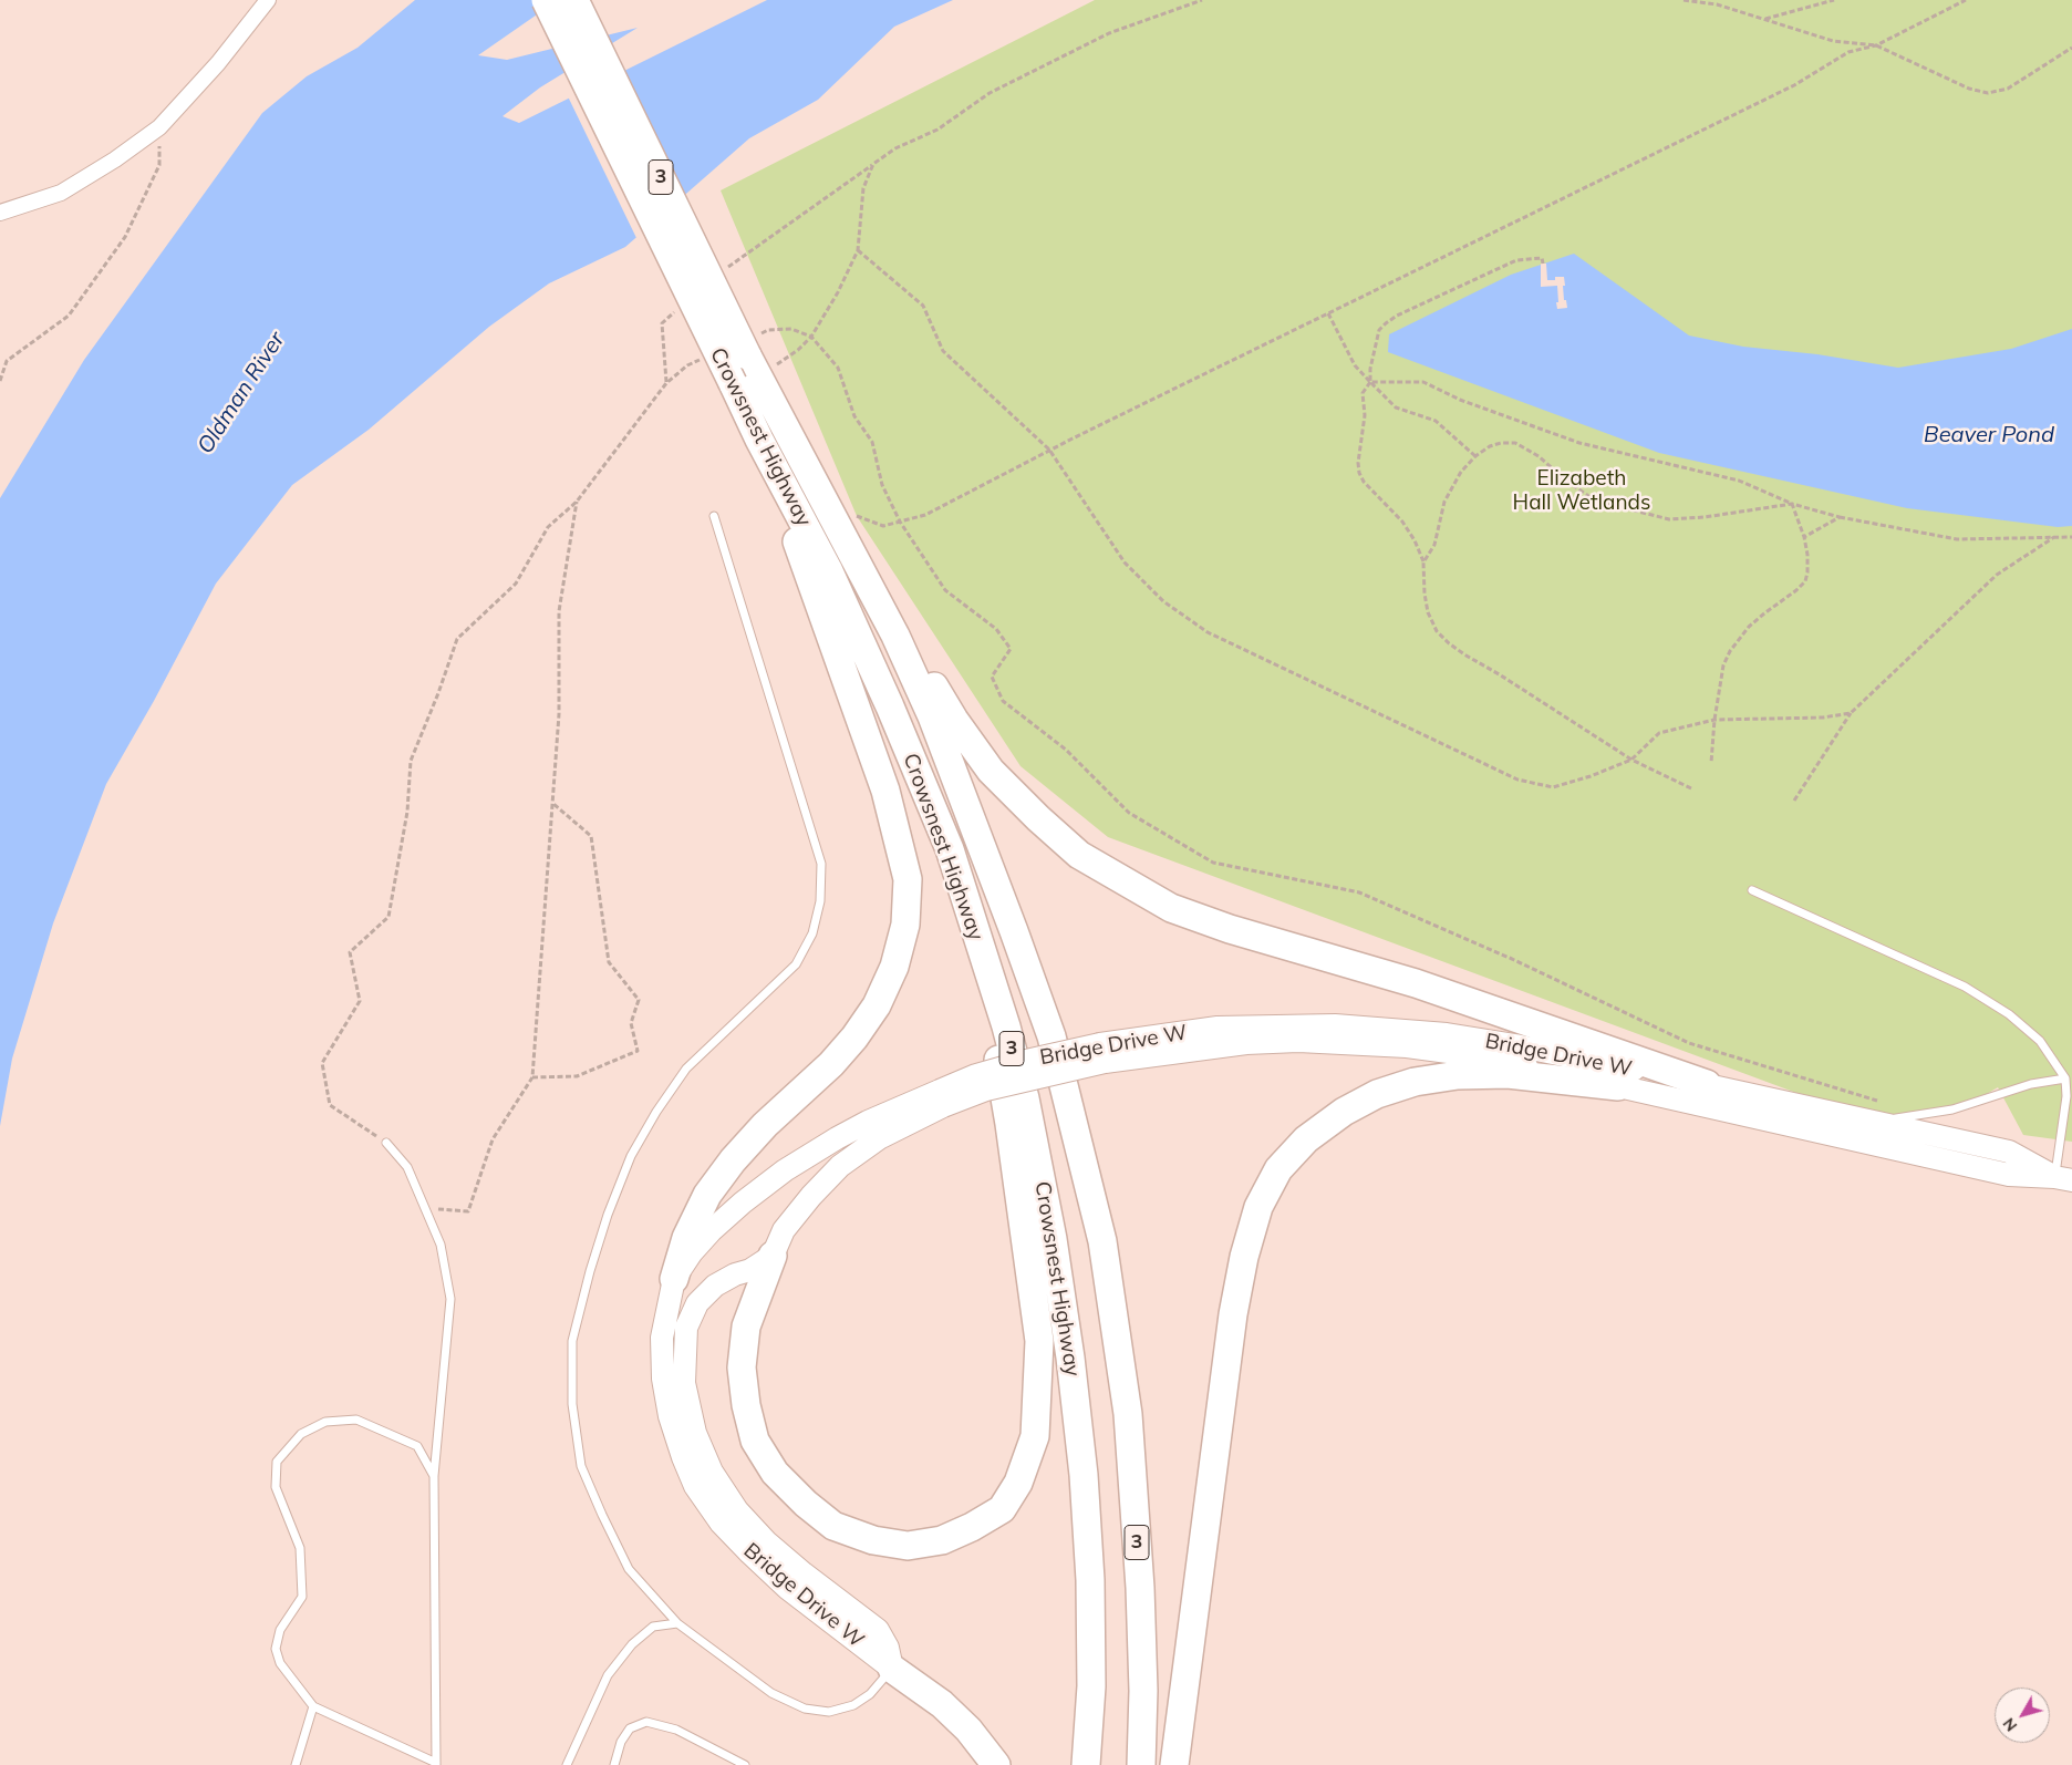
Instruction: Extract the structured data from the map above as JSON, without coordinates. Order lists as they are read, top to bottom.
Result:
{
  "streets": {
    "highway": ["3", "Crowsnest Highway"],
    "street": ["Bridge Drive W"]
  },
  "crossings": [
    ["3", "Crowsnest Highway"]
  ],
  "water": ["Oldman River", "Beaver Pond"],
  "parks": ["Elizabeth Hall Wetlands"],
  "north": "bottom left"
}
